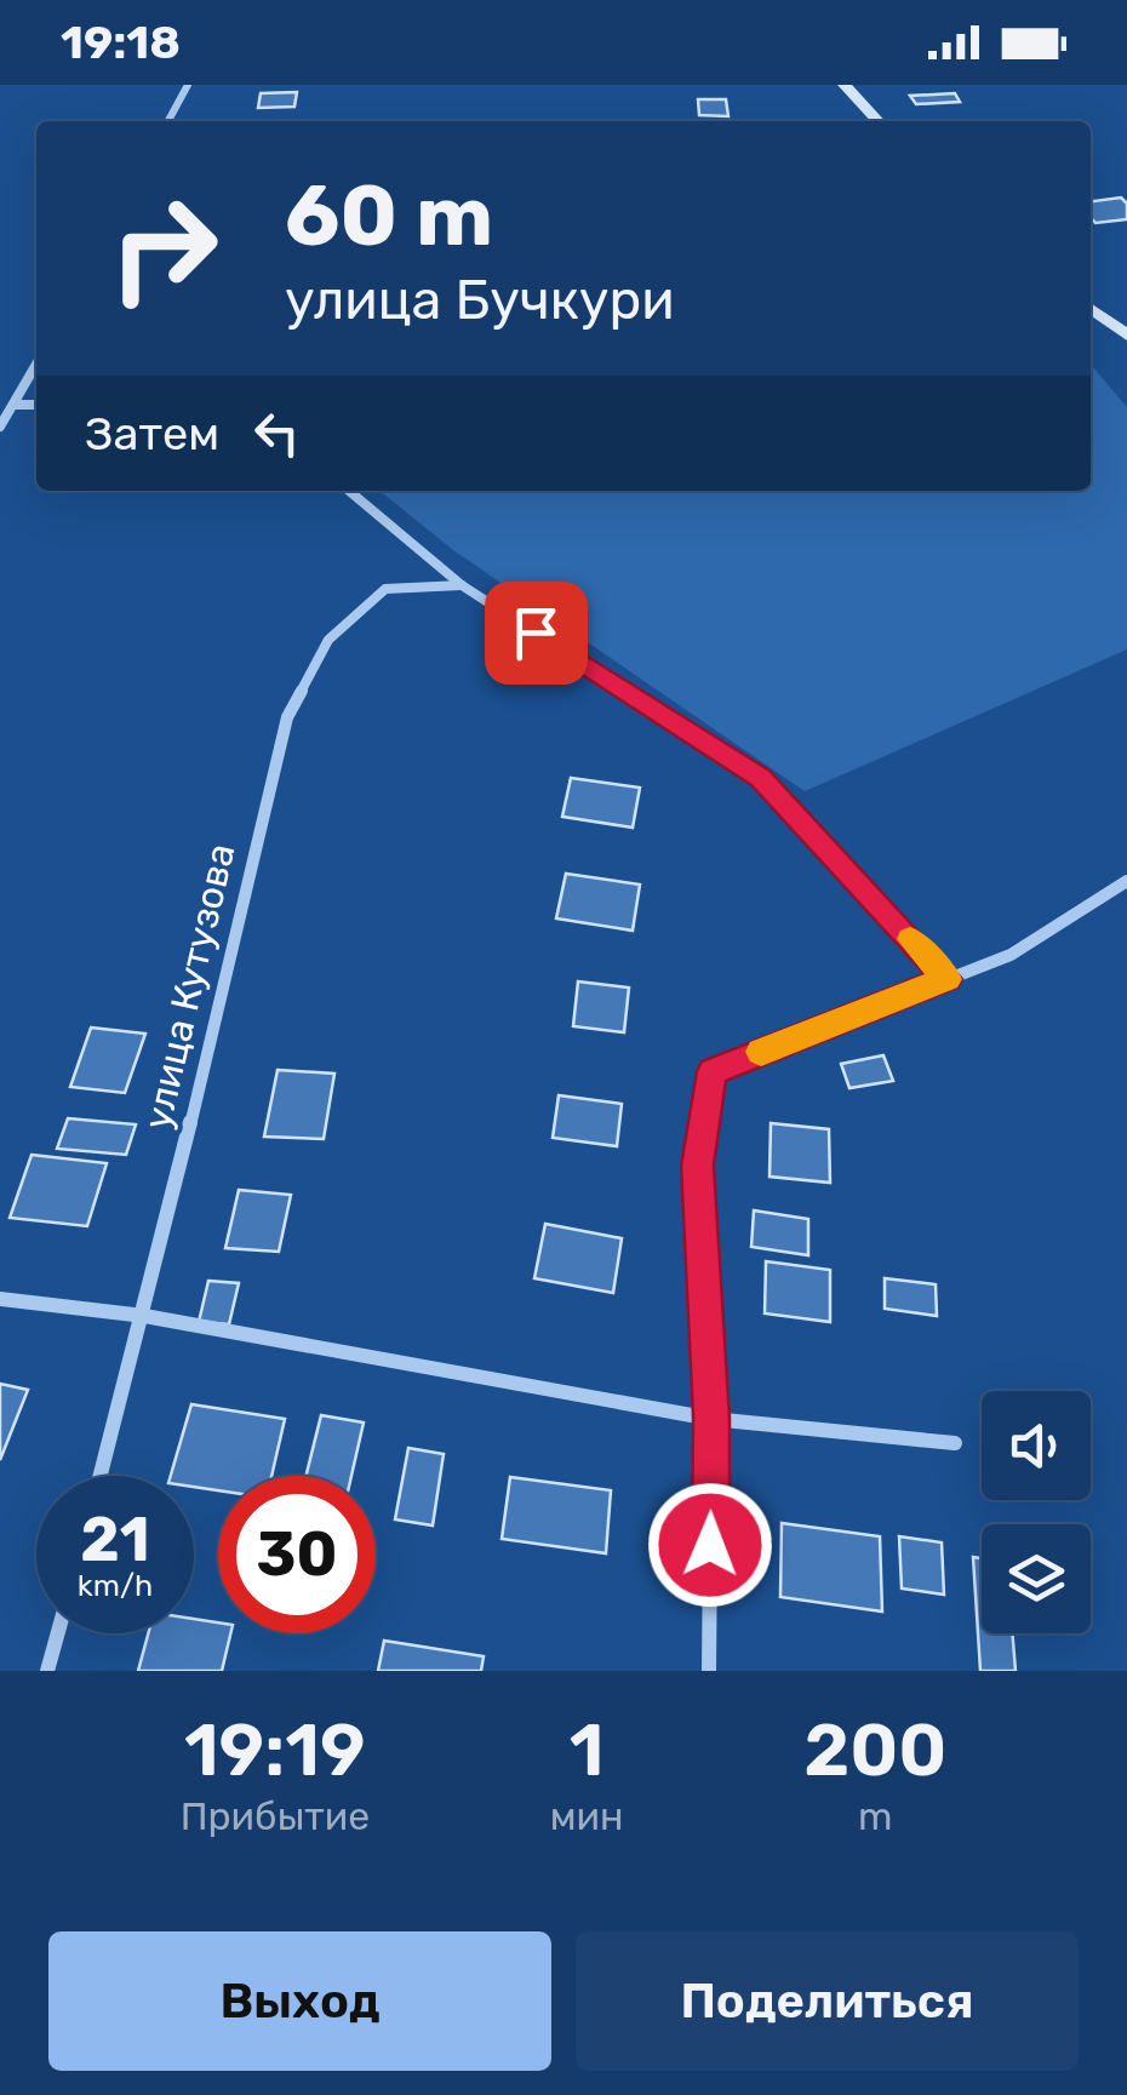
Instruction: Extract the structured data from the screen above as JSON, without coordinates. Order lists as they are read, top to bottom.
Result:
{
  "streets": {
    "street": ["улица Кутузова"]
  },
  "page": {
    "status": "19:18",
    "turn": ["60 m", "улица Бучкури"],
    "then": "Затем",
    "speed": "21 km/h",
    "limit": "30",
    "eta": [
      "19:19",
      "Прибытие",
      "1",
      "мин",
      "200",
      "m"
    ],
    "buttons": ["Выход", "Поделиться"]
  }
}
